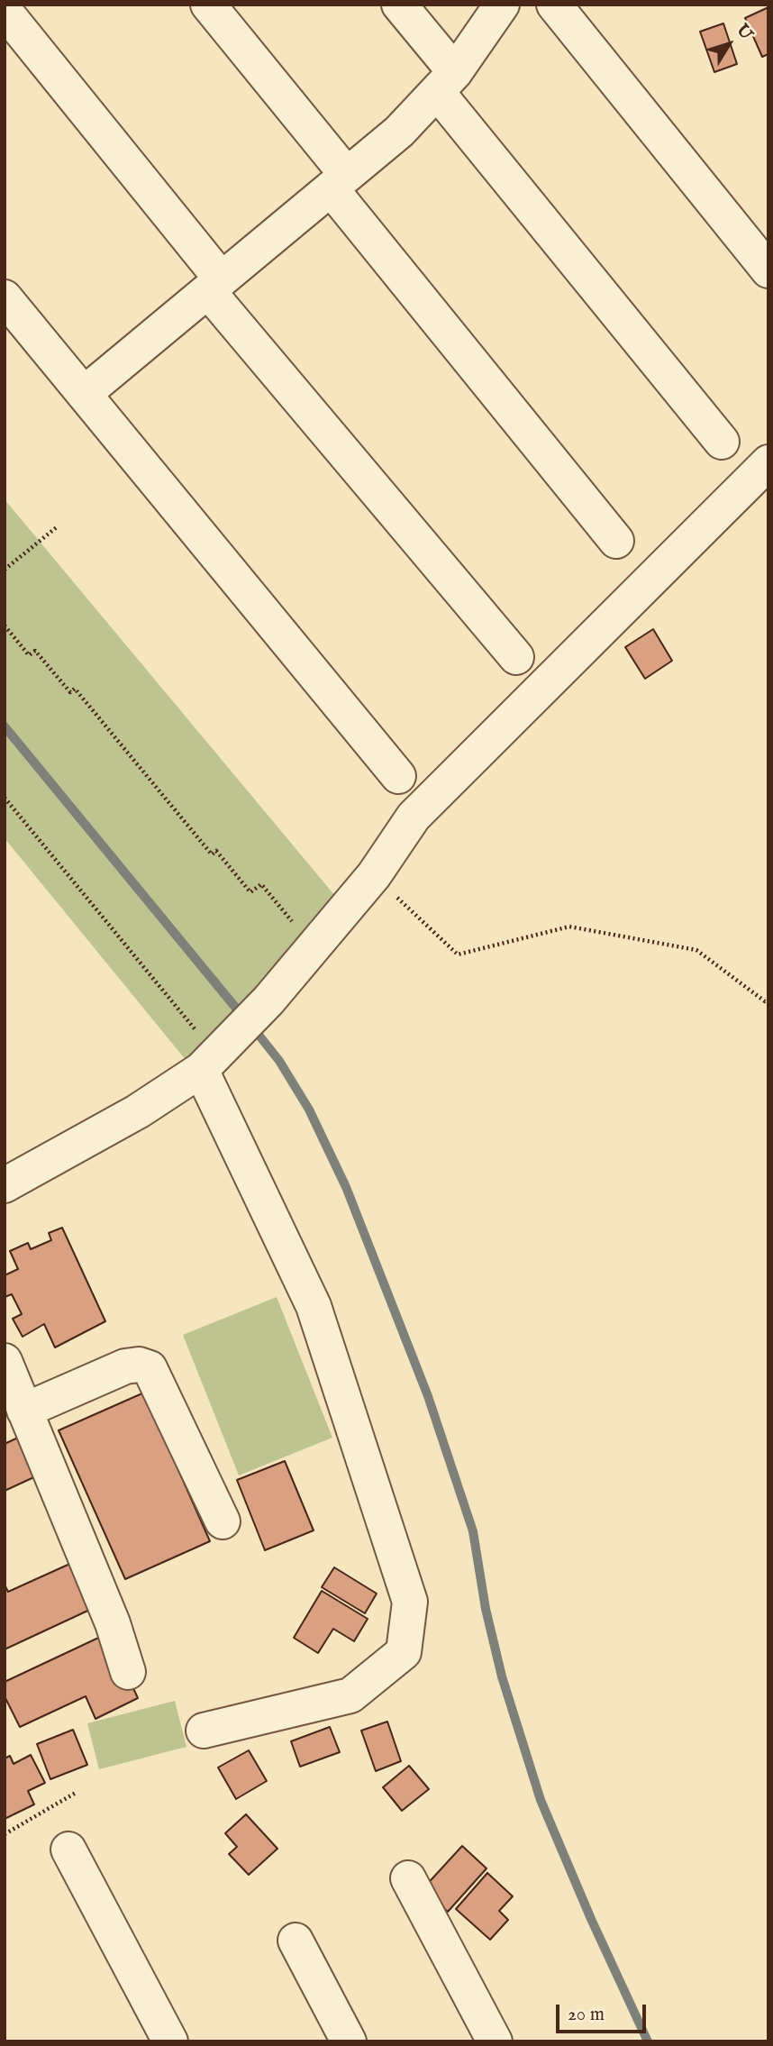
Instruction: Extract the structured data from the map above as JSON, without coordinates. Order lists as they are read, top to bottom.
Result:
{
  "scale_bar": "20 m",
  "north": "top right"
}
